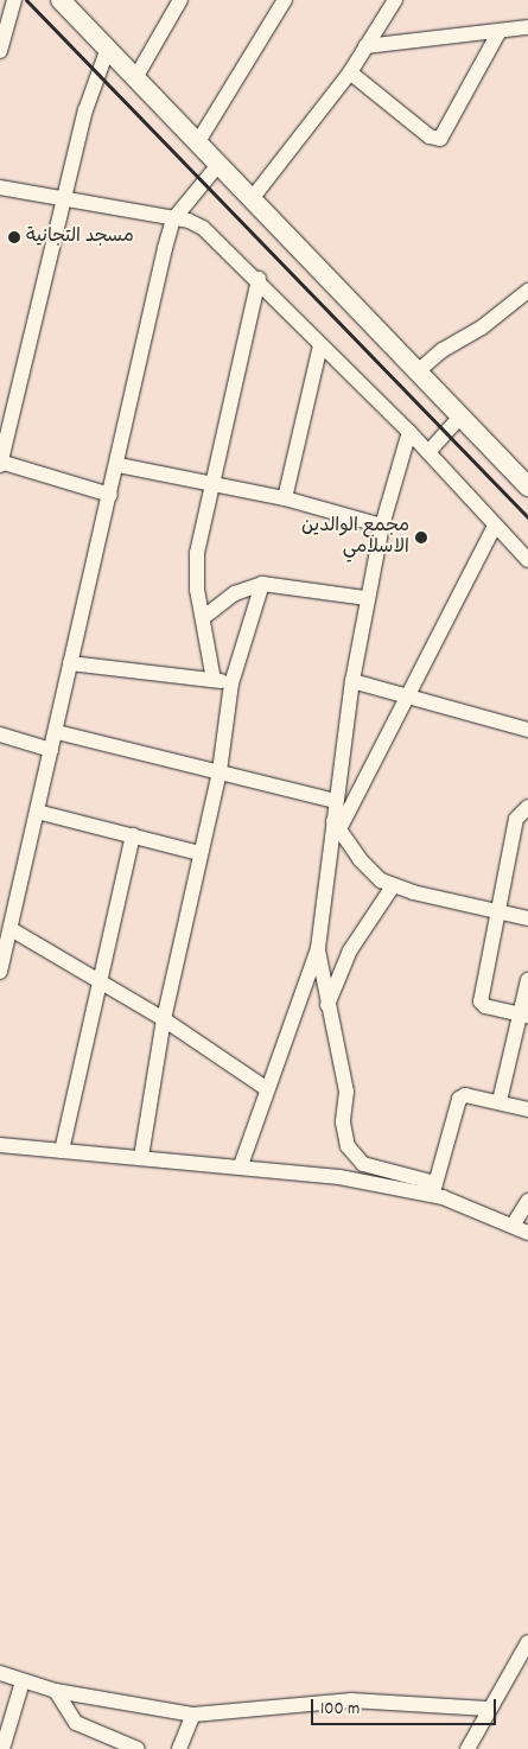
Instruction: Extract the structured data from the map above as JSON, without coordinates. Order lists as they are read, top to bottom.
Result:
{
  "places": ["مسجد التجانية", "مجمع الوالدين الاسلامي"],
  "scale_bar": "100 m"
}
